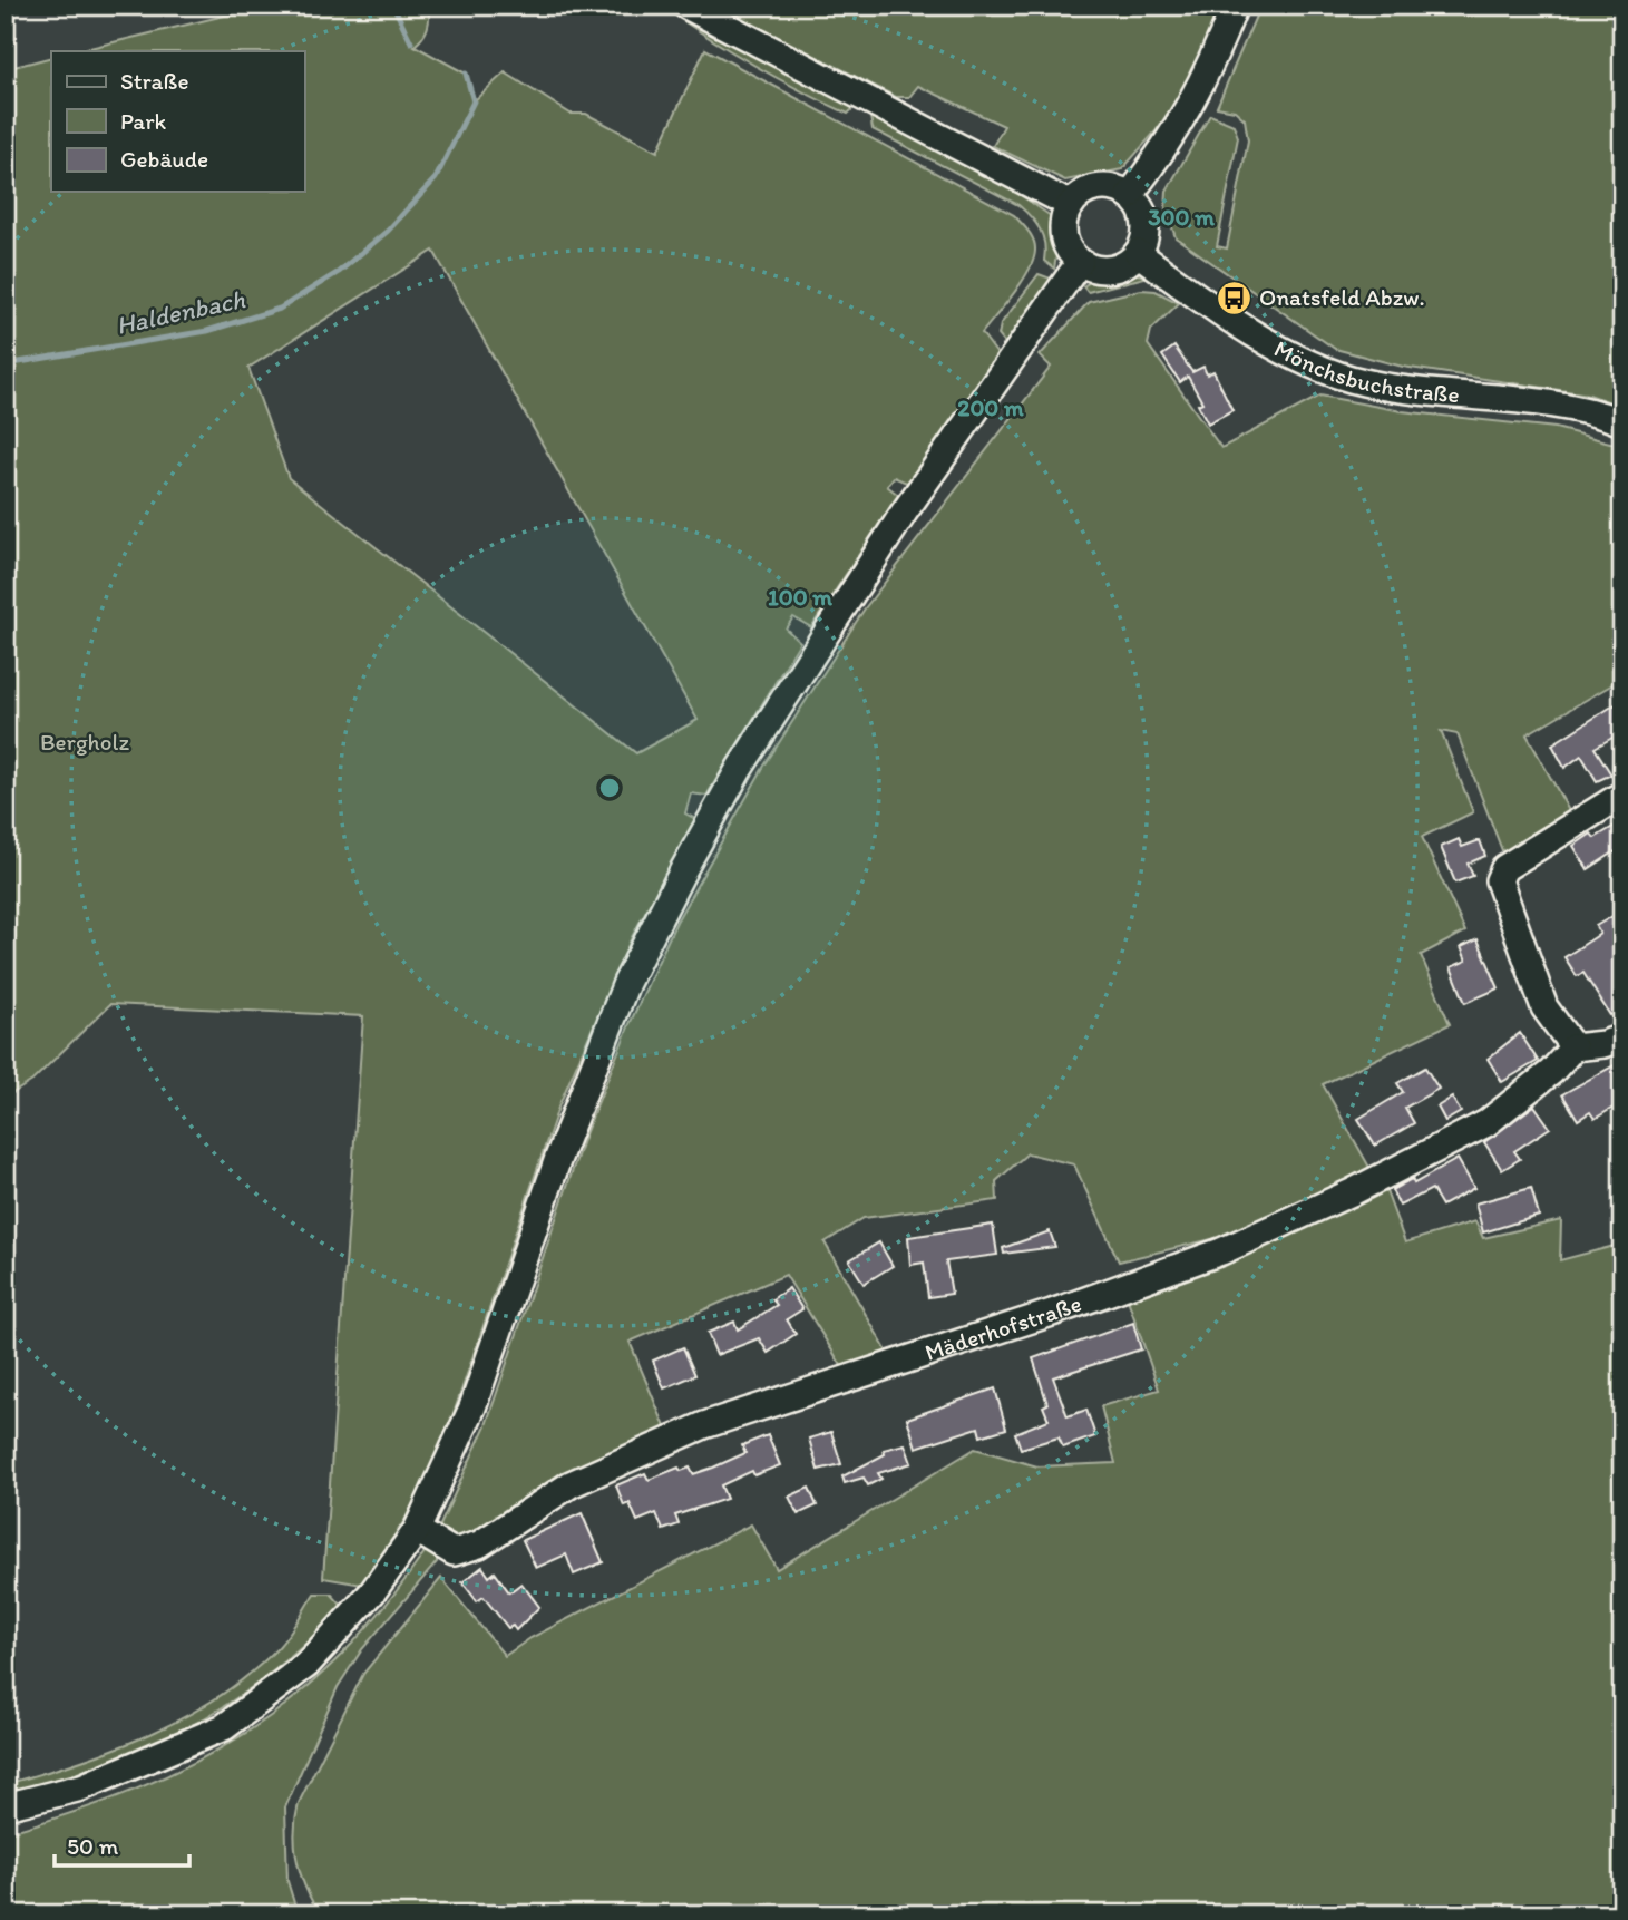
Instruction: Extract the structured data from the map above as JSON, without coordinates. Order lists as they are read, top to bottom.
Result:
{
  "streets": {
    "street": ["Mönchsbuchstraße", "Mäderhofstraße"]
  },
  "water": ["Haldenbach"],
  "parks": ["Bergholz"],
  "places": {
    "bus stop": ["Onatsfeld Abzw."]
  },
  "legend": ["Straße", "Park", "Gebäude"],
  "scale_bar": "50 m",
  "rings": ["300 m", "200 m", "100 m"]
}
